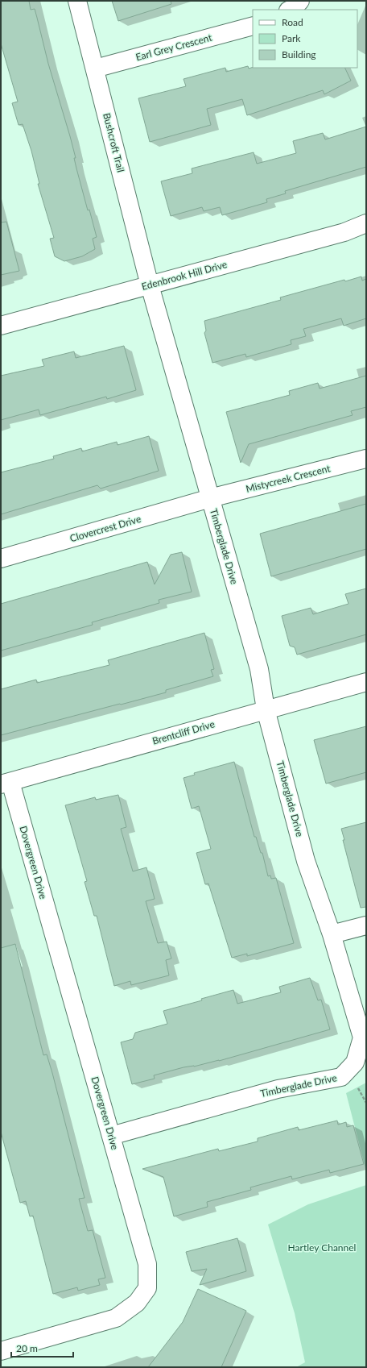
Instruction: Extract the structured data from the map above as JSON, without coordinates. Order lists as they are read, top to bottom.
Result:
{
  "streets": {
    "street": [
      "Earl Grey Crescent",
      "Bushcroft Trail",
      "Edenbrook Hill Drive",
      "Mistycreek Crescent",
      "Clovercrest Drive",
      "Timberglade Drive",
      "Brentcliff Drive",
      "Dovergreen Drive"
    ]
  },
  "crossings": [
    ["Earl Grey Crescent", "Bushcroft Trail"],
    ["Bushcroft Trail", "Edenbrook Hill Drive"],
    ["Bushcroft Trail", "Timberglade Drive"],
    ["Edenbrook Hill Drive", "Timberglade Drive"],
    ["Mistycreek Crescent", "Clovercrest Drive"],
    ["Mistycreek Crescent", "Timberglade Drive"],
    ["Clovercrest Drive", "Timberglade Drive"],
    ["Timberglade Drive", "Brentcliff Drive"],
    ["Timberglade Drive", "Dovergreen Drive"],
    ["Brentcliff Drive", "Dovergreen Drive"]
  ],
  "parks": ["Hartley Channel"],
  "legend": ["Road", "Park", "Building"],
  "scale_bar": "20 m"
}
